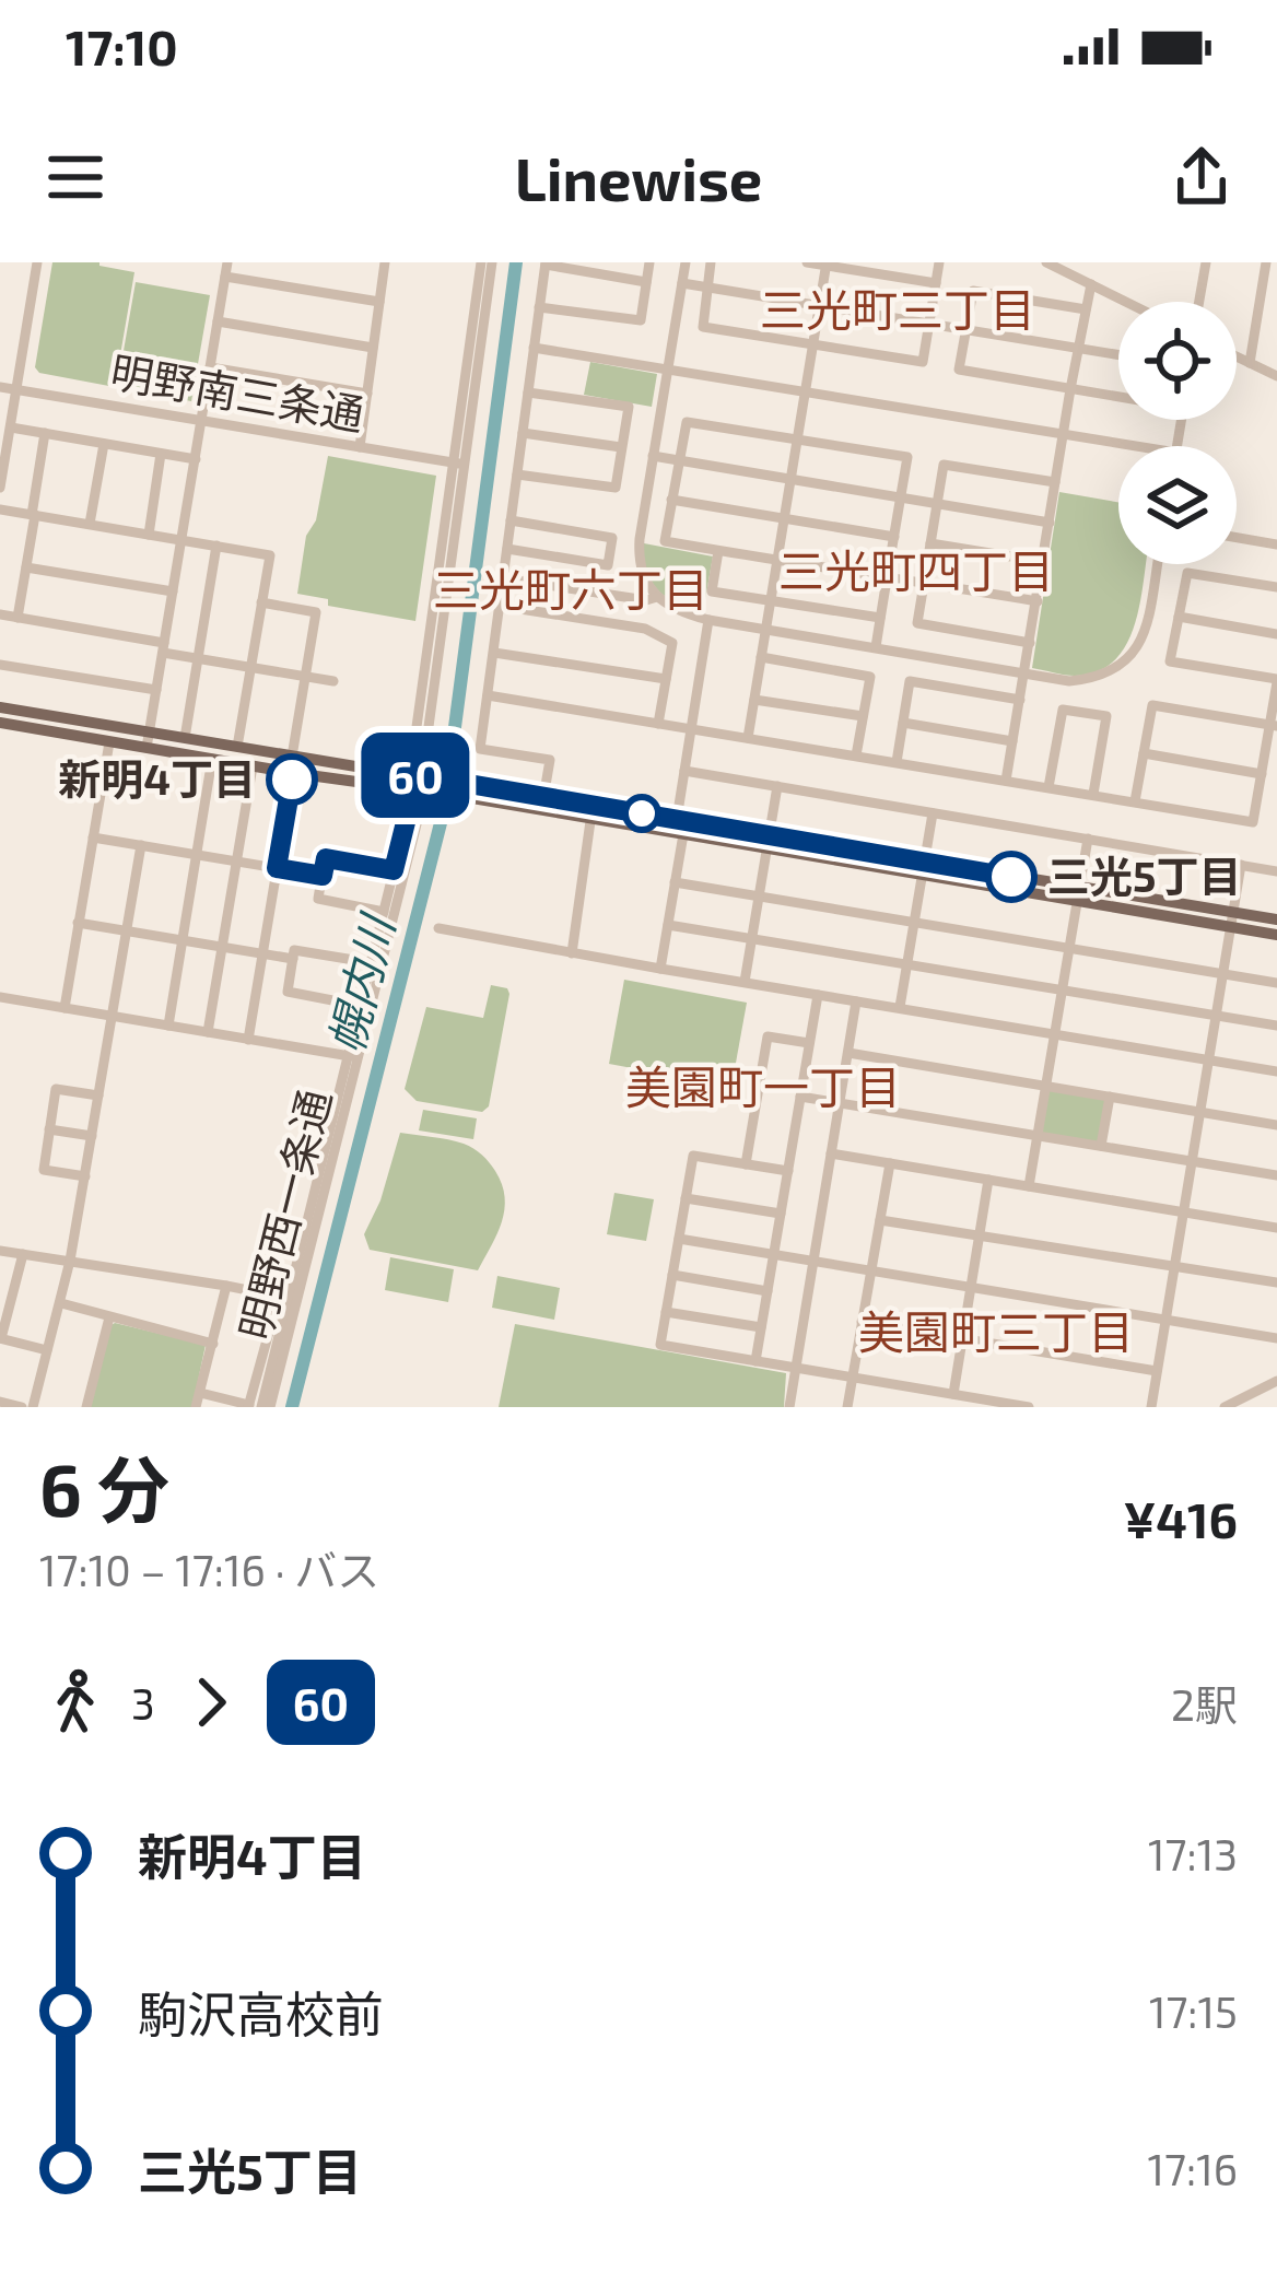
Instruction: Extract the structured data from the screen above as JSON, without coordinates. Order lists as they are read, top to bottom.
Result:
{
  "streets": {
    "street": ["明野南三条通", "明野西一条通"]
  },
  "crossings": [
    ["明野南三条通", "明野西一条通"]
  ],
  "districts": [
    "三光町三丁目",
    "三光町四丁目",
    "三光町六丁目",
    "美園町一丁目",
    "美園町三丁目"
  ],
  "water": ["幌内川"],
  "places": ["新明4丁目", "三光5丁目"],
  "lines": ["bus line 60"],
  "page": {
    "status": "17:10",
    "header": "Linewise",
    "on_map": "60",
    "heading": ["6 分", "17:10 – 17:16 · バス", "¥416"],
    "legs": ["3", "60", "2駅"],
    "list": [
      {
        "name": "新明4丁目",
        "value": "17:13"
      },
      {
        "name": "駒沢高校前",
        "value": "17:15"
      },
      {
        "name": "三光5丁目",
        "value": "17:16"
      }
    ]
  }
}
